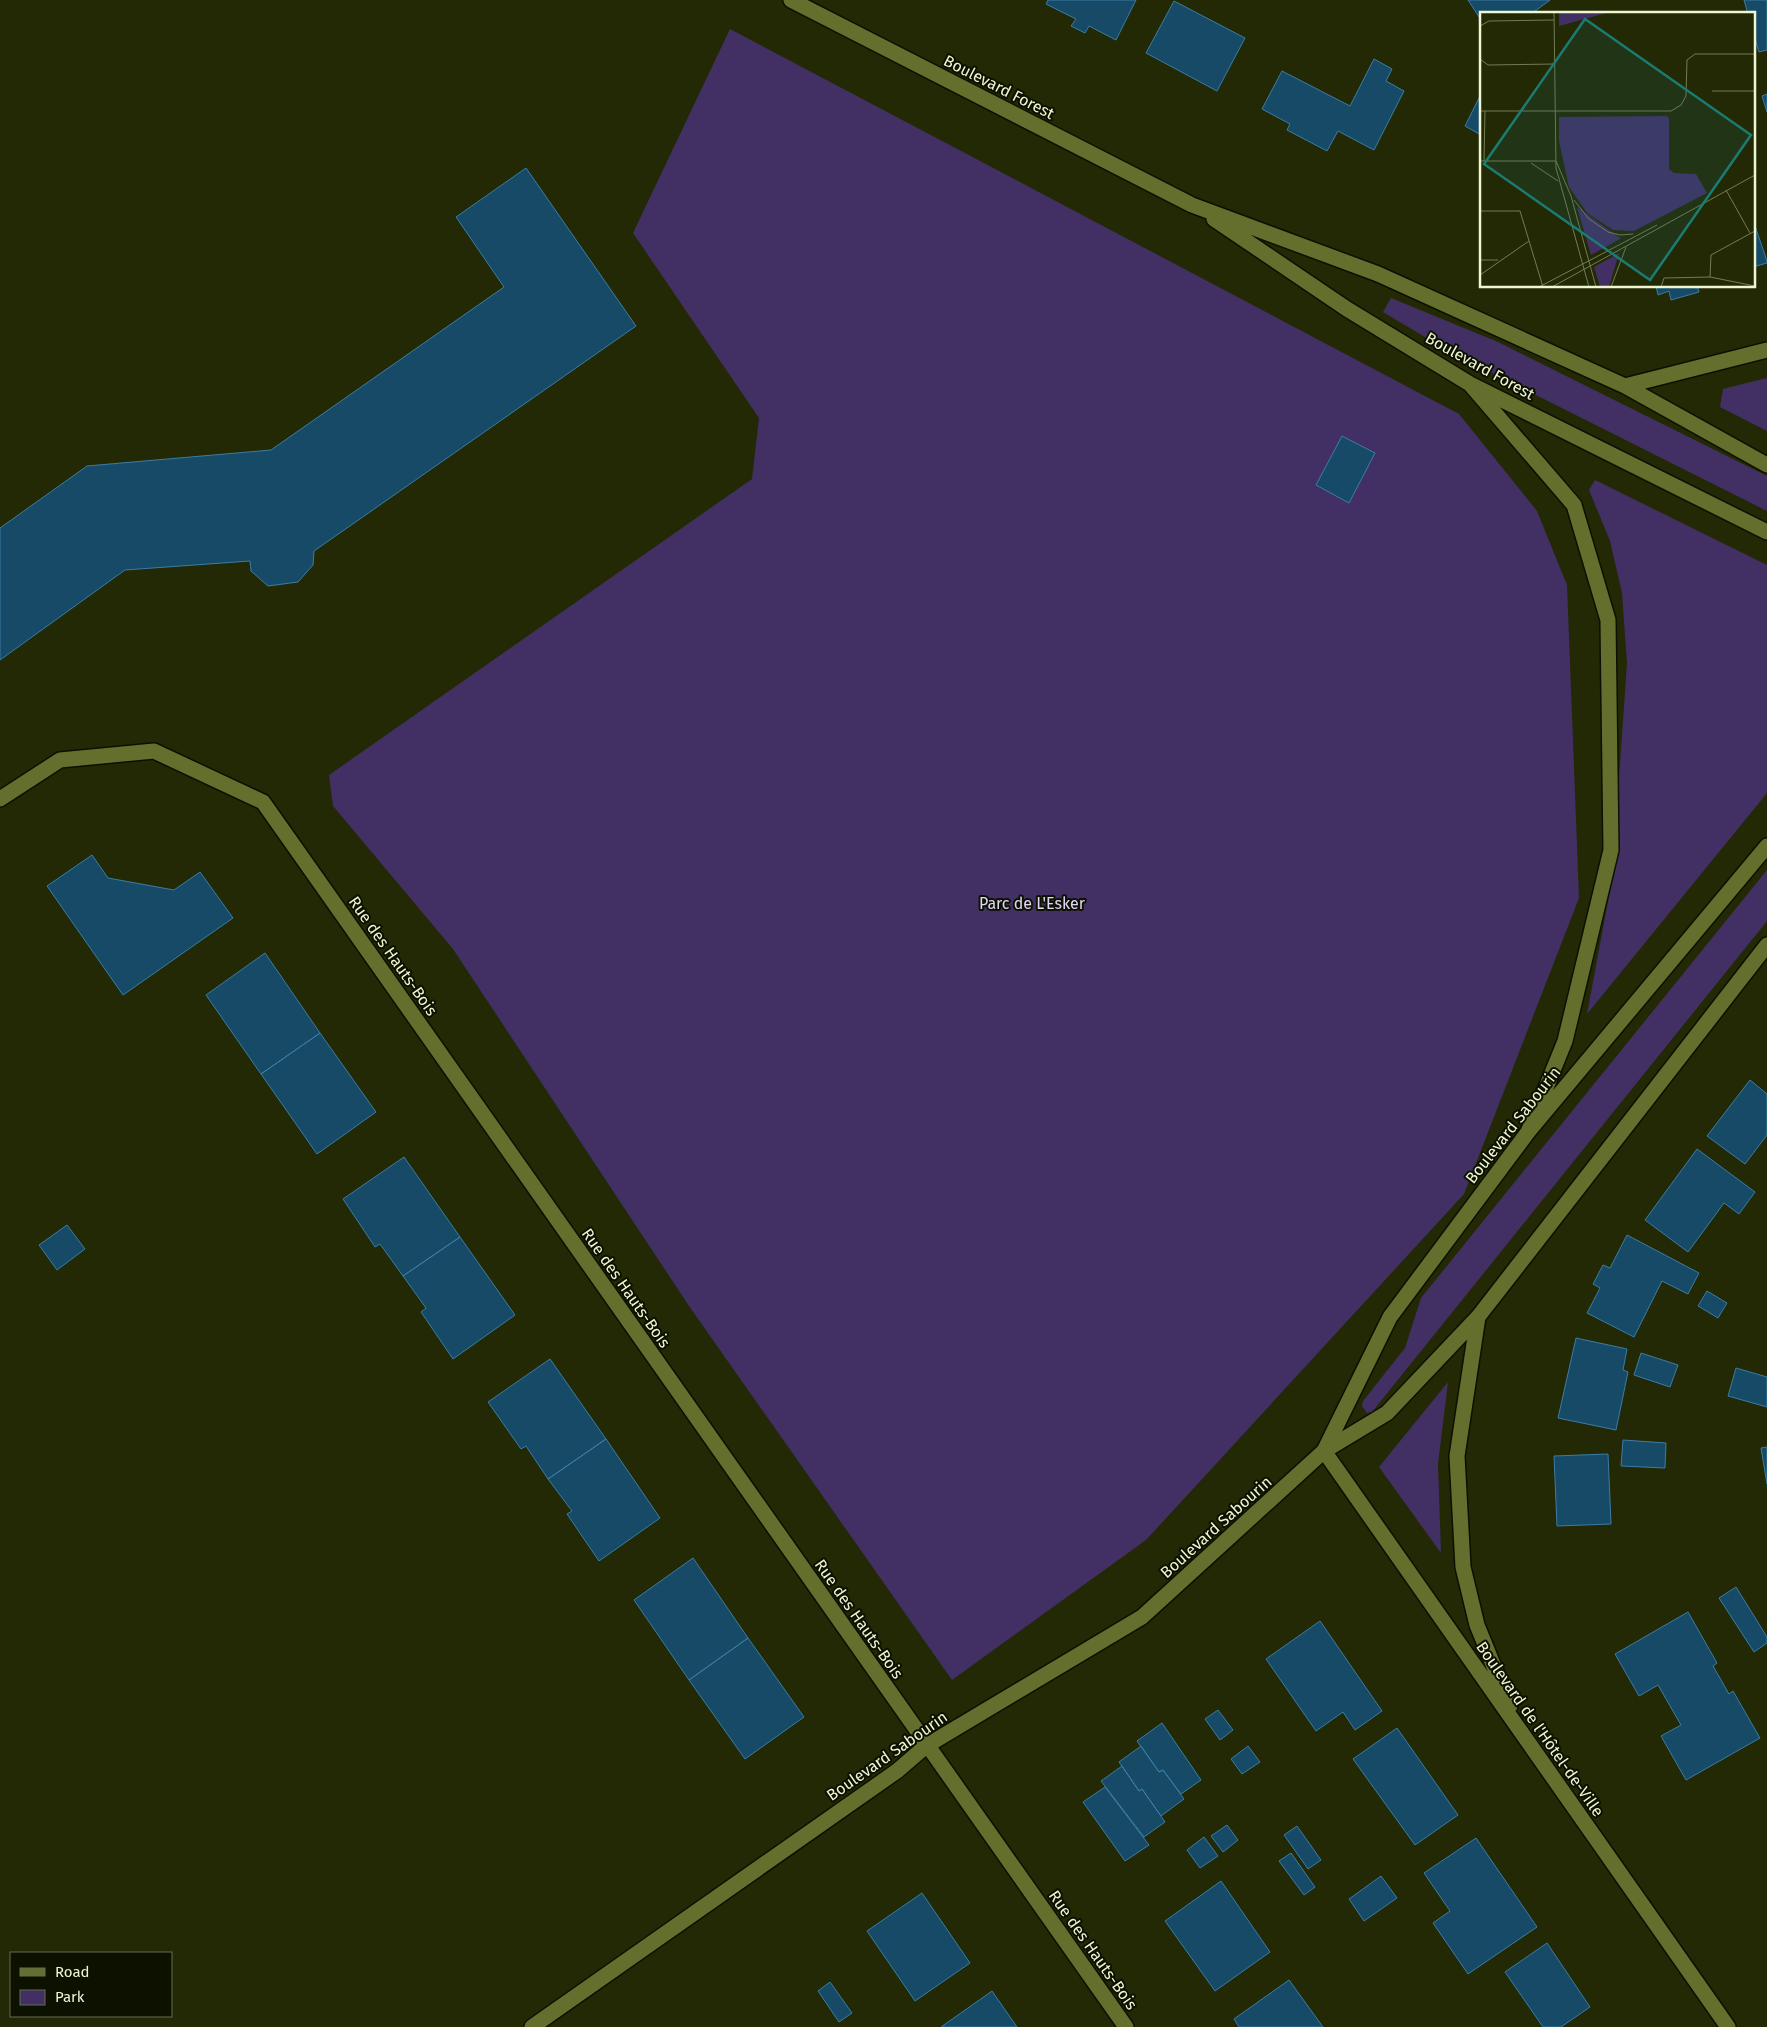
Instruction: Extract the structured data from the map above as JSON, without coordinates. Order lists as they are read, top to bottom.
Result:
{
  "streets": {
    "street": [
      "Boulevard Forest",
      "Rue des Hauts-Bois",
      "Boulevard Sabourin",
      "Boulevard de l'Hôtel-de-Ville"
    ]
  },
  "crossings": [
    ["Rue des Hauts-Bois", "Boulevard Sabourin"],
    ["Boulevard Sabourin", "Boulevard de l'Hôtel-de-Ville"]
  ],
  "parks": ["Parc de L'Esker"],
  "legend": ["Road", "Park"]
}
